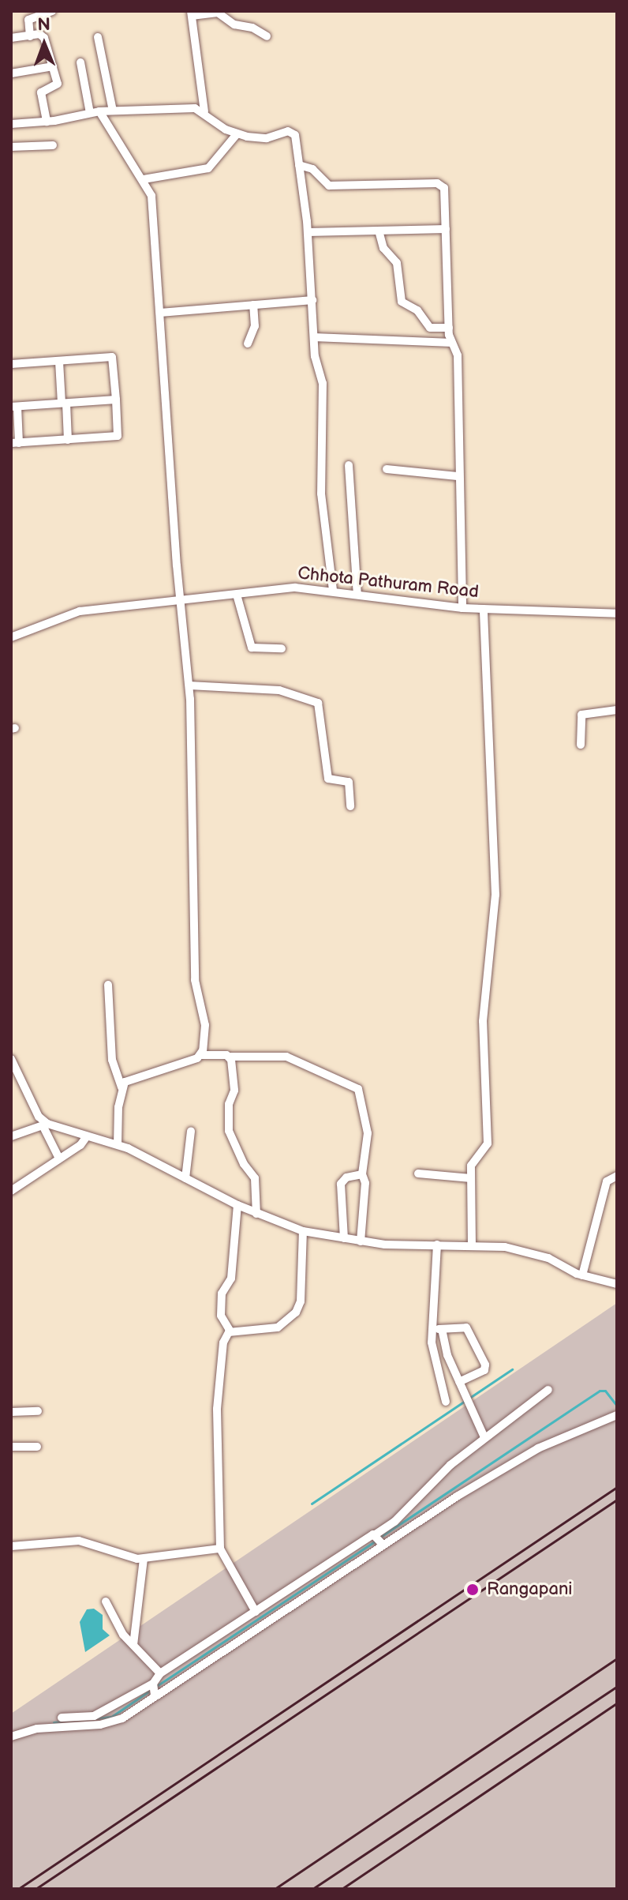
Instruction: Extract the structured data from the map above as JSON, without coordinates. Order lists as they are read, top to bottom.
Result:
{
  "streets": {
    "street": ["Chhota Pathuram Road"]
  },
  "places": ["Rangapani"],
  "north": "top"
}
